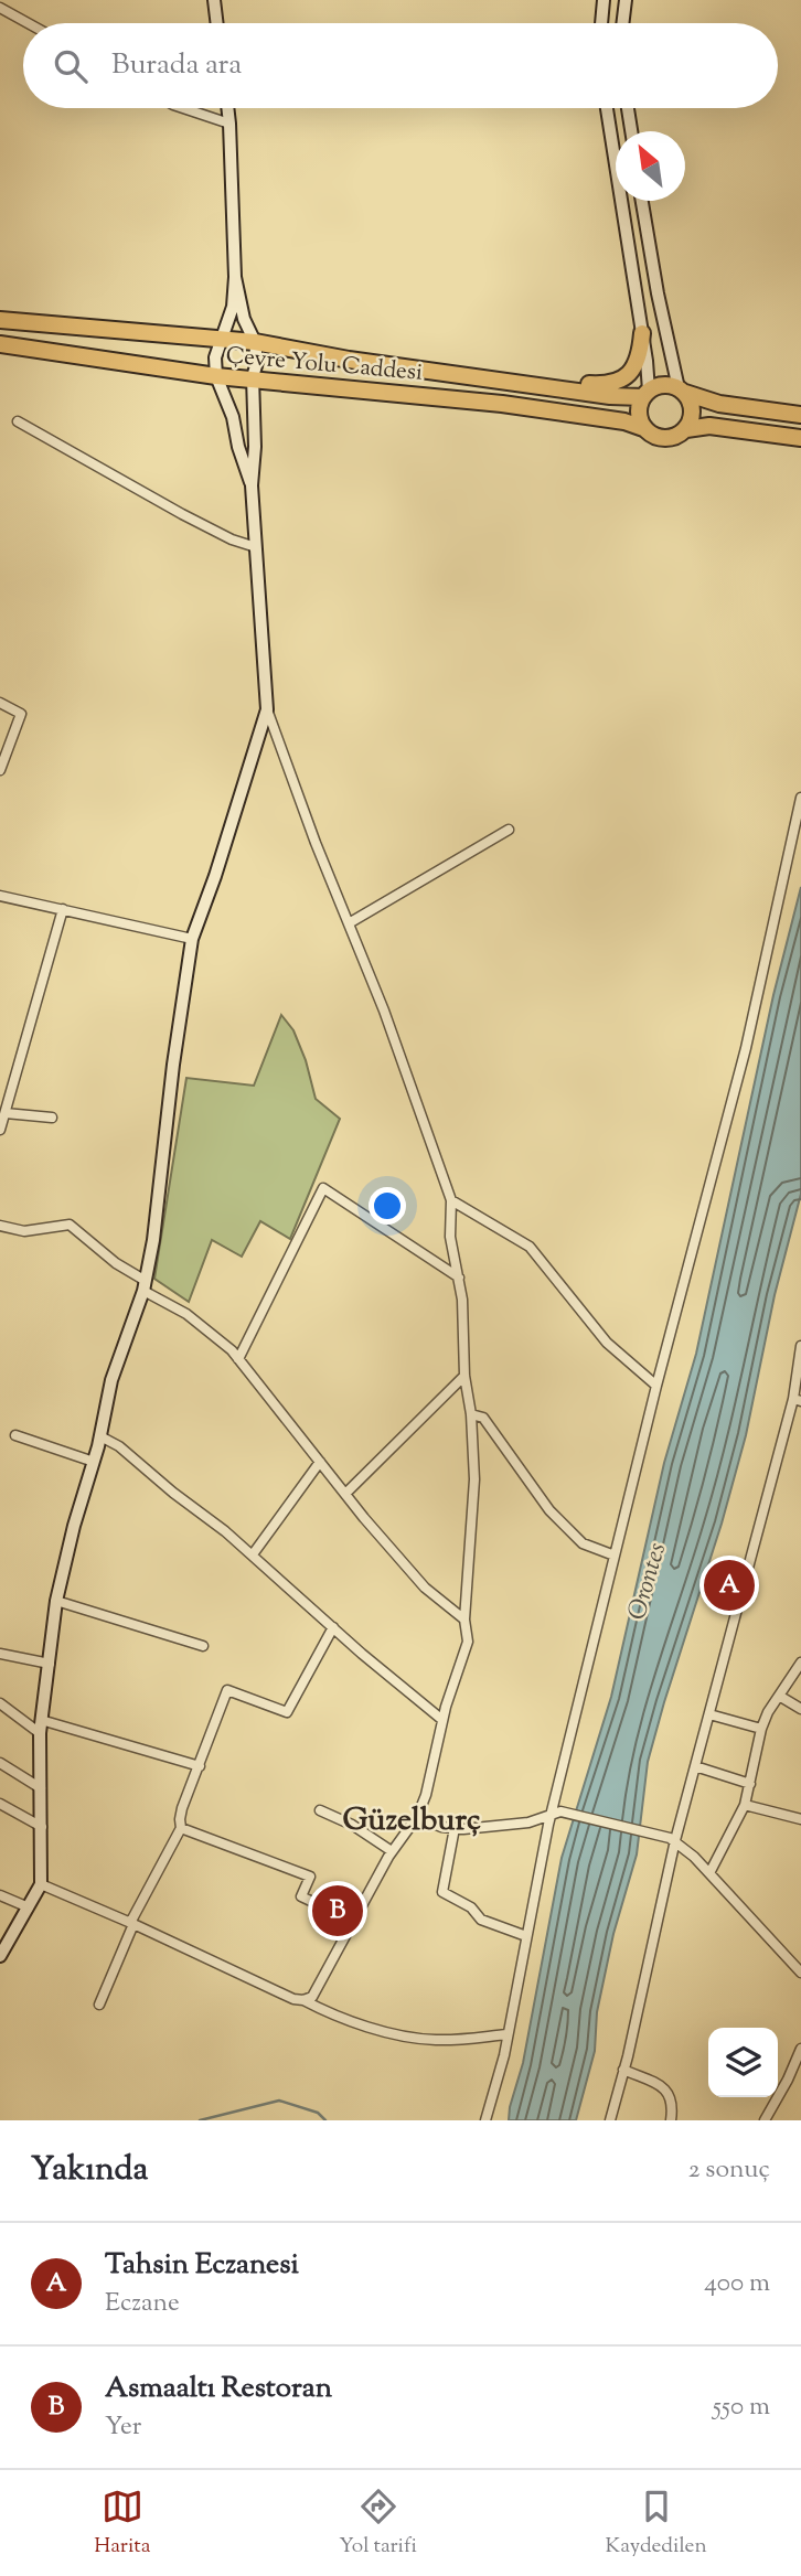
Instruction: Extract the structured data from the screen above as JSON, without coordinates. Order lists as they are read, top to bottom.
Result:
{
  "streets": {
    "highway": ["Çevre Yolu Caddesi"]
  },
  "districts": ["Güzelburç"],
  "water": ["Orontes"],
  "north": "top left",
  "page": {
    "search": "Burada ara",
    "pins": ["A", "B"],
    "heading": ["Yakında", "2 sonuç"],
    "list": [
      {
        "mark": "A",
        "name": "Tahsin Eczanesi",
        "note": "Eczane",
        "value": "400 m"
      },
      {
        "mark": "B",
        "name": "Asmaaltı Restoran",
        "note": "Yer",
        "value": "550 m"
      }
    ],
    "nav": ["Harita", "Yol tarifi", "Kaydedilen"]
  }
}
